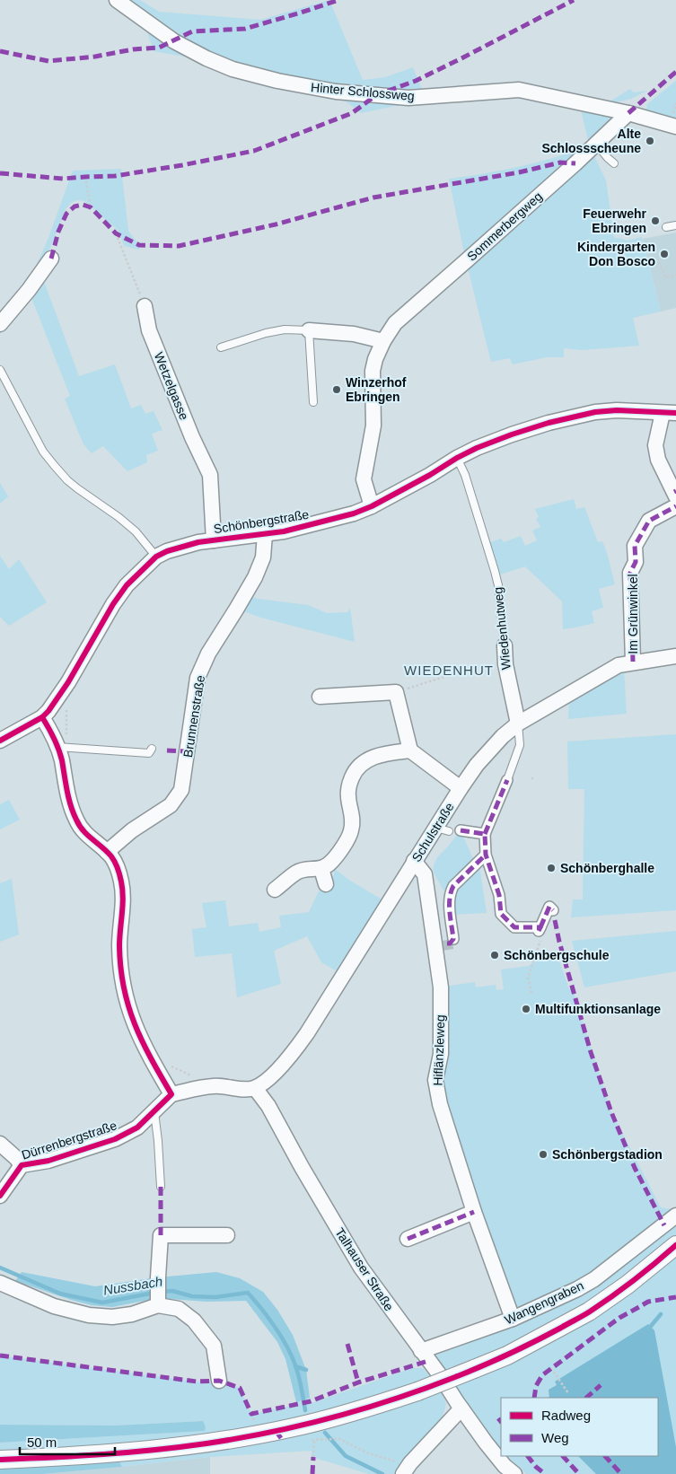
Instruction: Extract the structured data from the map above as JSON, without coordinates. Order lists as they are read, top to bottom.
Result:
{
  "streets": {
    "street": [
      "Hinter Schlossweg",
      "Sommerbergweg",
      "Wetzelgasse",
      "Schönbergstraße",
      "Im Grünwinkel",
      "Wiedenhutweg",
      "Brunnenstraße",
      "Schulstraße",
      "Hiflänzleweg",
      "Dürrenbergstraße",
      "Talhauser Straße",
      "Wangengraben"
    ]
  },
  "crossings": [
    ["Hinter Schlossweg", "Sommerbergweg"],
    ["Sommerbergweg", "Schönbergstraße"],
    ["Wetzelgasse", "Schönbergstraße"],
    ["Schönbergstraße", "Wiedenhutweg"],
    ["Schönbergstraße", "Brunnenstraße"],
    ["Im Grünwinkel", "Schulstraße"],
    ["Wiedenhutweg", "Schulstraße"],
    ["Schulstraße", "Hiflänzleweg"],
    ["Schulstraße", "Talhauser Straße"],
    ["Hiflänzleweg", "Wangengraben"],
    ["Talhauser Straße", "Wangengraben"]
  ],
  "districts": ["WIEDENHUT"],
  "water": ["Nussbach"],
  "places": [
    "Alte Schlossscheune",
    "Feuerwehr Ebringen",
    "Kindergarten Don Bosco",
    "Winzerhof Ebringen",
    "Schönberghalle",
    "Schönbergschule",
    "Multifunktionsanlage",
    "Schönbergstadion"
  ],
  "legend": ["Radweg", "Weg"],
  "scale_bar": "50 m"
}
